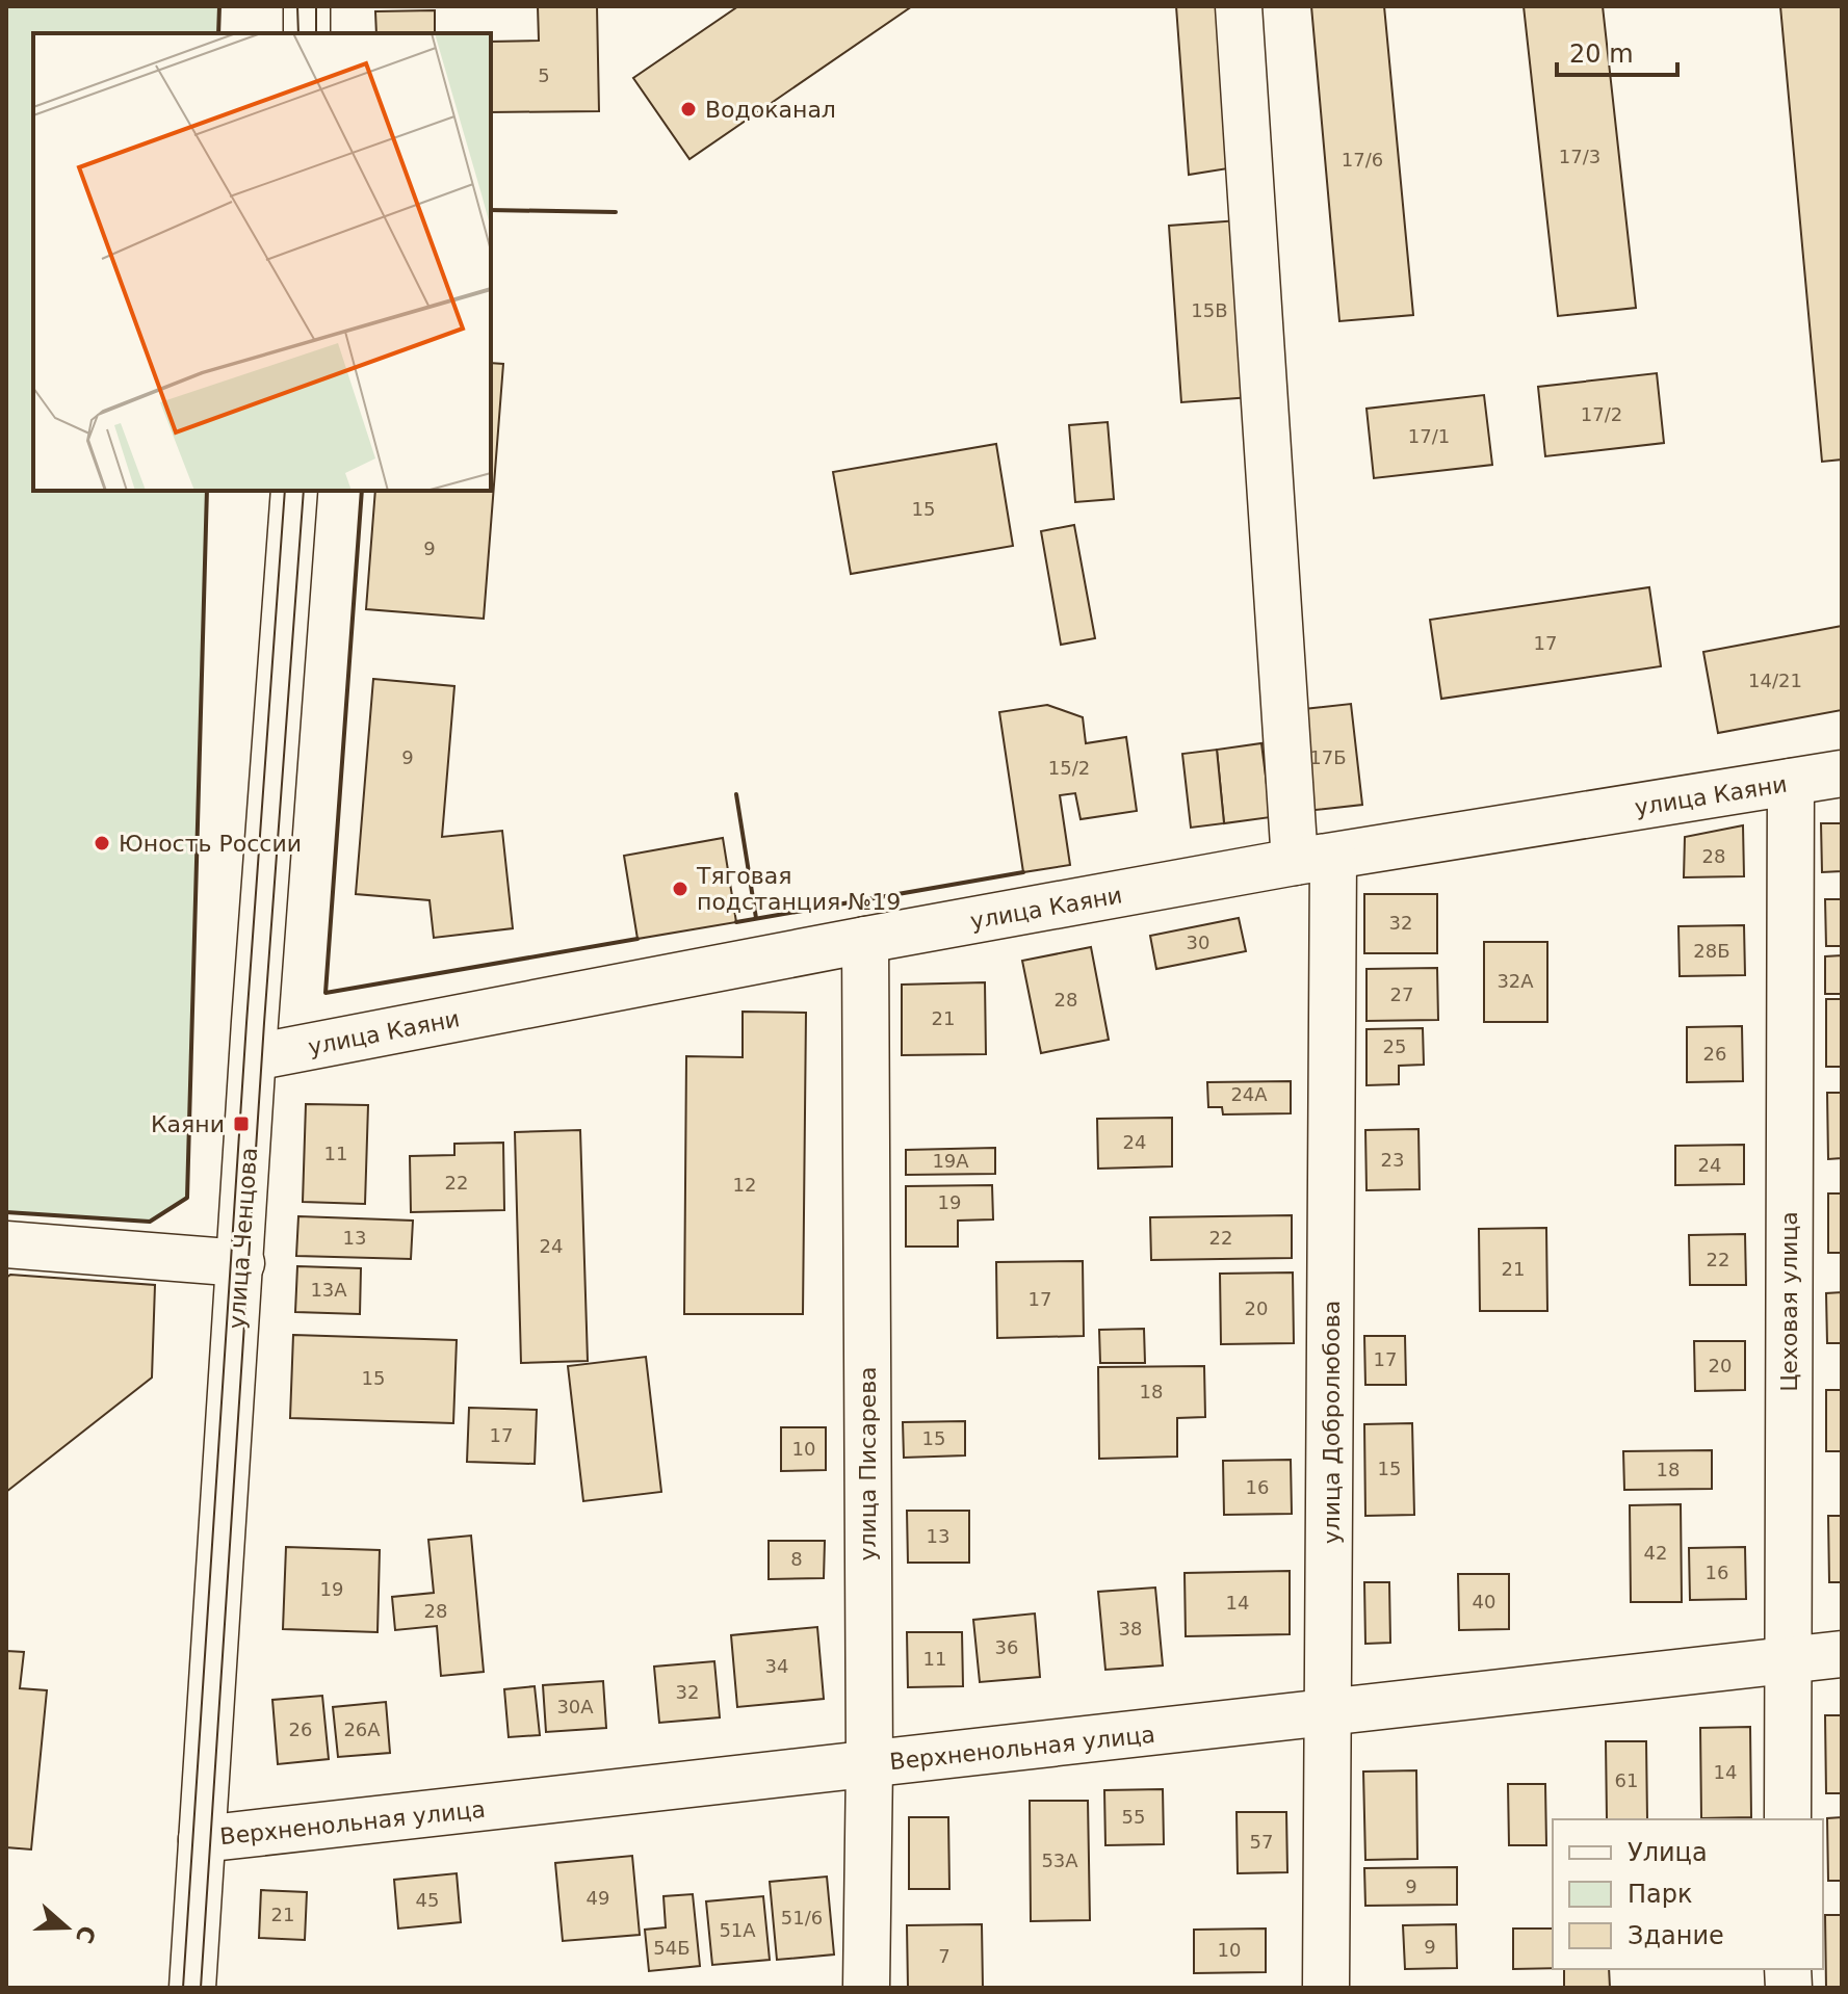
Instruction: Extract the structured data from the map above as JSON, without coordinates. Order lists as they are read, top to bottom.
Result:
{
  "streets": {
    "street": [
      "улица Каяни",
      "улица Ченцова",
      "Цеховая улица",
      "улица Добролюбова",
      "улица Писарева",
      "Верхненольная улица"
    ]
  },
  "crossings": [
    ["улица Каяни", "улица Ченцова"],
    ["улица Каяни", "Цеховая улица"],
    ["улица Каяни", "улица Добролюбова"],
    ["улица Каяни", "улица Писарева"],
    ["улица Ченцова", "Верхненольная улица"],
    ["Цеховая улица", "Верхненольная улица"],
    ["улица Добролюбова", "Верхненольная улица"],
    ["улица Писарева", "Верхненольная улица"]
  ],
  "places": {
    "other": ["Водоканал", "Юность России", "Тяговая подстанция №19"],
    "transit": ["Каяни"]
  },
  "house_numbers": [
    "5",
    "17/3",
    "17/6",
    "15В",
    "17/2",
    "17/1",
    "15",
    "9",
    "17",
    "14/21",
    "9",
    "17Б",
    "15/2",
    "28",
    "32",
    "30",
    "28Б",
    "32А",
    "27",
    "28",
    "21",
    "25",
    "26",
    "24А",
    "24",
    "11",
    "23",
    "19А",
    "24",
    "22",
    "12",
    "19",
    "13",
    "22",
    "24",
    "22",
    "21",
    "13А",
    "17",
    "20",
    "17",
    "20",
    "15",
    "18",
    "17",
    "15",
    "10",
    "15",
    "18",
    "16",
    "13",
    "42",
    "8",
    "16",
    "19",
    "40",
    "14",
    "28",
    "38",
    "36",
    "11",
    "34",
    "32",
    "30А",
    "26",
    "26А",
    "14",
    "61",
    "55",
    "57",
    "53А",
    "9",
    "49",
    "45",
    "21",
    "51/6",
    "51А",
    "9",
    "54Б",
    "10",
    "7"
  ],
  "legend": ["Улица", "Парк", "Здание"],
  "scale_bar": "20 m",
  "north": "right"
}
